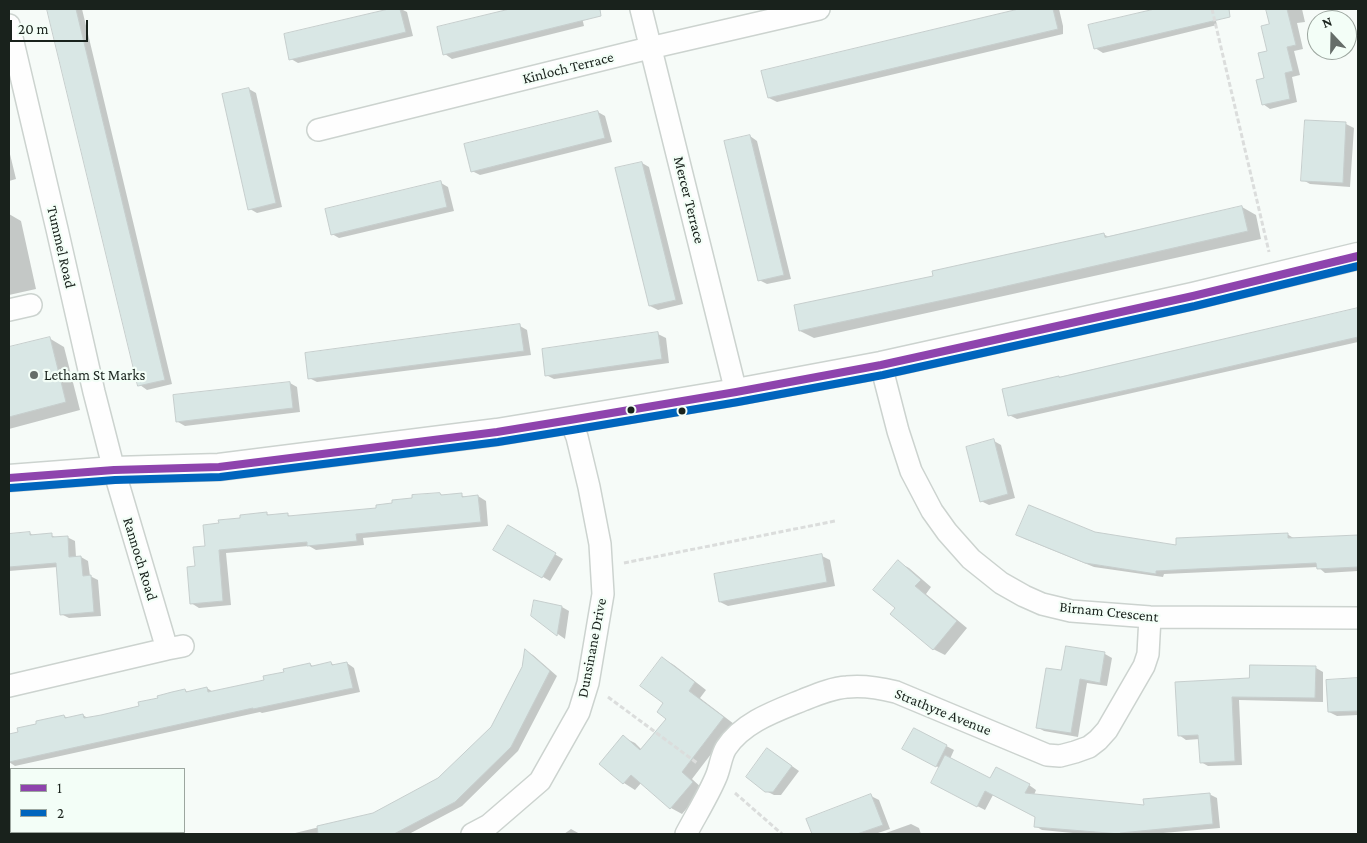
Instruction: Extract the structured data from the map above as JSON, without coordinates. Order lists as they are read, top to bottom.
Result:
{
  "streets": {
    "street": [
      "Kinloch Terrace",
      "Mercer Terrace",
      "Tummel Road",
      "Rannoch Road",
      "Birnam Crescent",
      "Dunsinane Drive",
      "Strathyre Avenue"
    ]
  },
  "crossings": [
    ["Kinloch Terrace", "Mercer Terrace"],
    ["Tummel Road", "Rannoch Road"],
    ["Birnam Crescent", "Strathyre Avenue"]
  ],
  "places": ["Letham St Marks"],
  "lines": ["transit line 1", "transit line 2"],
  "legend": ["1", "2"],
  "scale_bar": "20 m",
  "north": "top"
}
